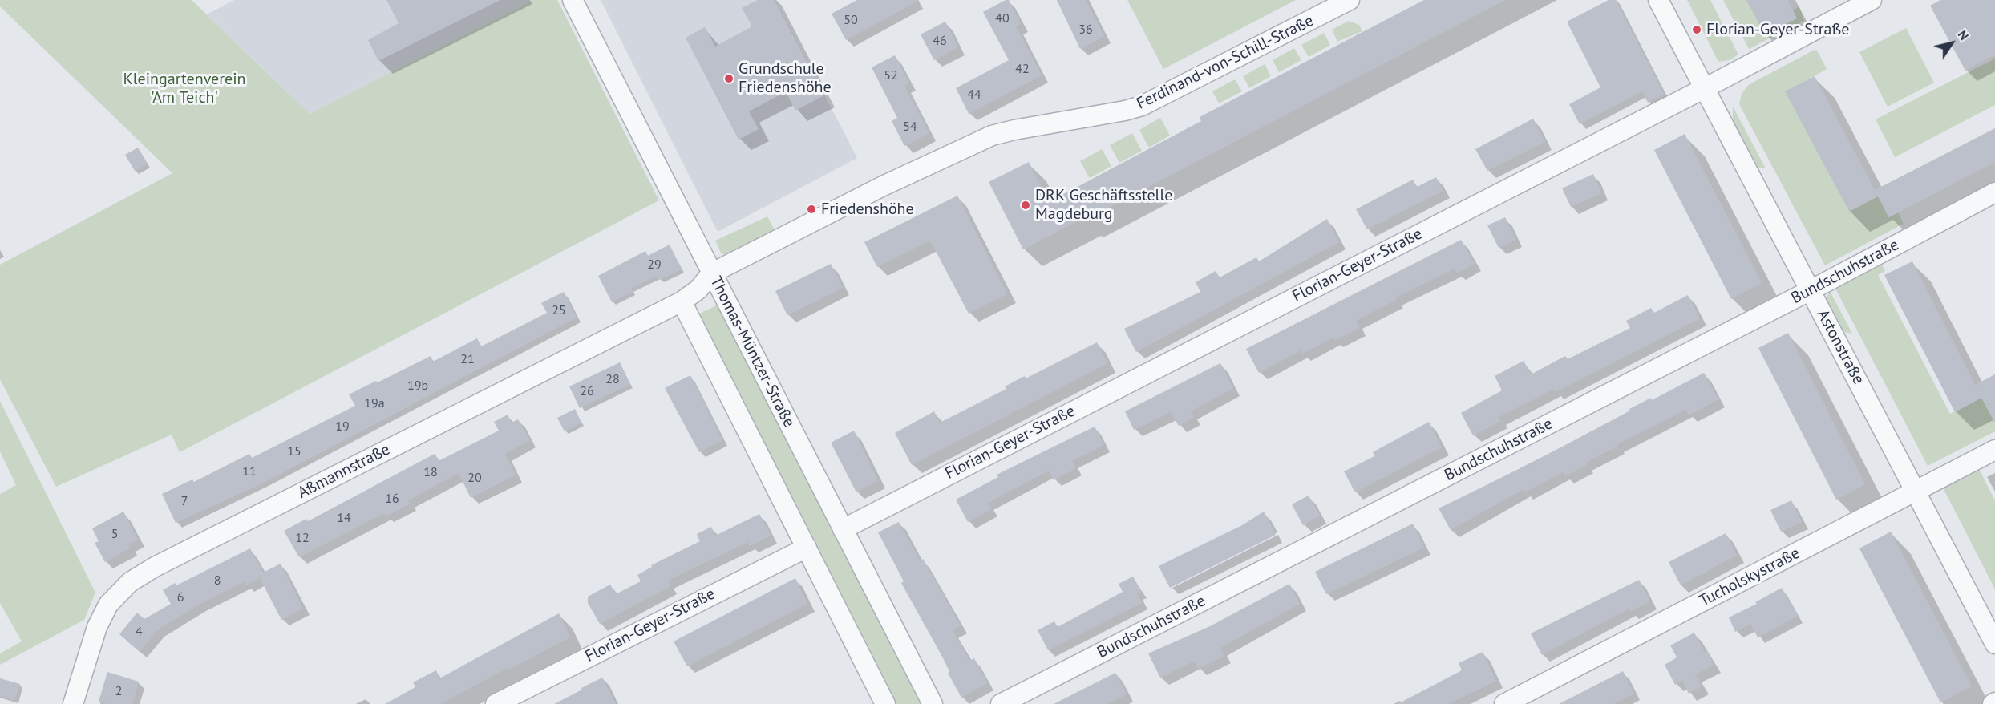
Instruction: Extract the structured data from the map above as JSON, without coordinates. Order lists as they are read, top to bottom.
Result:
{
  "streets": {
    "street": [
      "Ferdinand-von-Schill-Straße",
      "Florian-Geyer-Straße",
      "Bundschuhstraße",
      "Astonstraße",
      "Thomas-Müntzer-Straße",
      "Aßmannstraße",
      "Tucholskystraße"
    ]
  },
  "crossings": [
    ["Ferdinand-von-Schill-Straße", "Thomas-Müntzer-Straße"],
    ["Ferdinand-von-Schill-Straße", "Aßmannstraße"],
    ["Florian-Geyer-Straße", "Astonstraße"],
    ["Florian-Geyer-Straße", "Thomas-Müntzer-Straße"],
    ["Bundschuhstraße", "Astonstraße"],
    ["Astonstraße", "Tucholskystraße"]
  ],
  "parks": ["Kleingartenverein 'Am Teich'"],
  "places": [
    "Florian-Geyer-Straße",
    "Grundschule Friedenshöhe",
    "DRK Geschäftsstelle Magdeburg",
    "Friedenshöhe"
  ],
  "house_numbers": [
    "40",
    "50",
    "36",
    "46",
    "42",
    "52",
    "44",
    "54",
    "29",
    "25",
    "21",
    "28",
    "19b",
    "26",
    "19a",
    "19",
    "15",
    "11",
    "18",
    "20",
    "16",
    "7",
    "14",
    "5",
    "12",
    "8",
    "6",
    "4",
    "2"
  ],
  "north": "top right"
}
